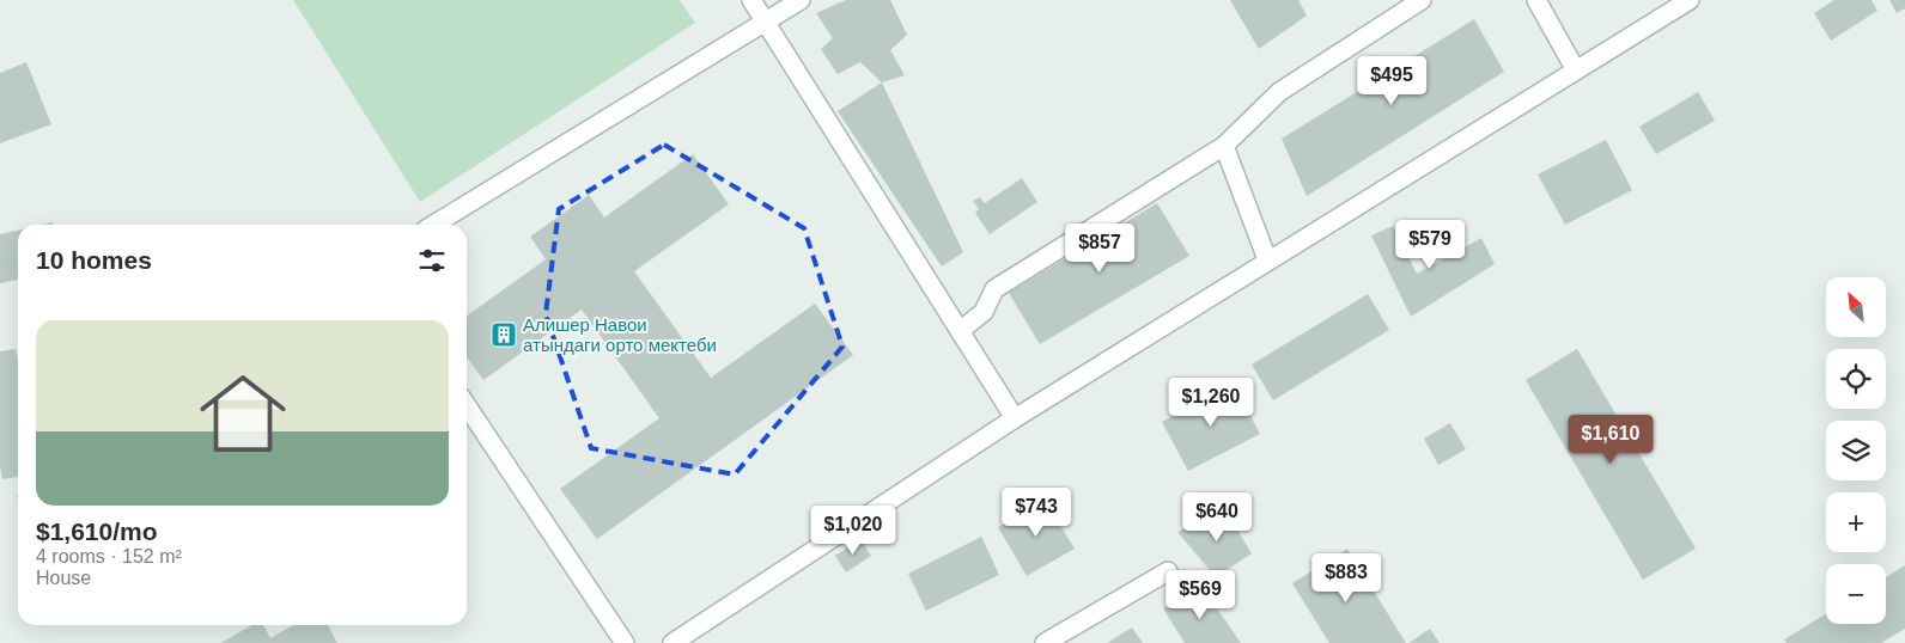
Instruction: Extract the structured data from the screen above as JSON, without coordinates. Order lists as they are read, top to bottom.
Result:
{
  "places": {
    "building": ["Алишер Навои атындаги орто мектеби"]
  },
  "north": "top left",
  "page": {
    "price": [
      "$495",
      "$579",
      "$857",
      "$1,260",
      "$1,610",
      "$743",
      "$640",
      "$1,020",
      "$883",
      "$569"
    ],
    "heading": "10 homes",
    "map_buttons": ["+", "−"],
    "list": [
      {
        "name": "$1,610/mo",
        "note": "4 rooms · 152 m² · House"
      }
    ]
  }
}
